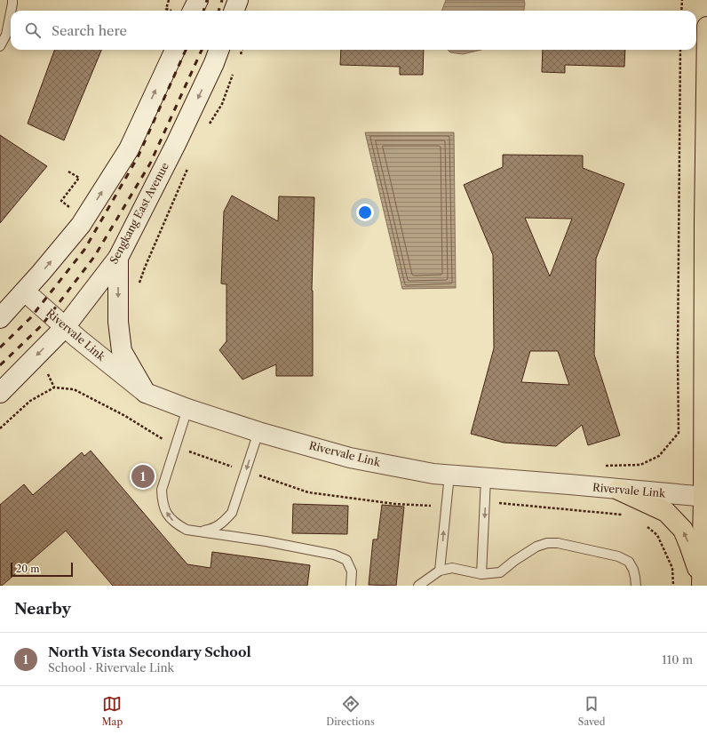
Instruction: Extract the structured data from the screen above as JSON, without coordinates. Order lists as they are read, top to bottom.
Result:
{
  "streets": {
    "main road": ["Sengkang East Avenue", "Rivervale Link"]
  },
  "crossings": [
    ["Sengkang East Avenue", "Rivervale Link"]
  ],
  "scale_bar": "20 m",
  "page": {
    "search": "Search here",
    "pins": "1",
    "scale": "20 m",
    "heading": "Nearby",
    "list": [
      {
        "mark": "1",
        "name": "North Vista Secondary School",
        "note": "School · Rivervale Link",
        "value": "110 m"
      }
    ],
    "nav": ["Map", "Directions", "Saved"]
  }
}
